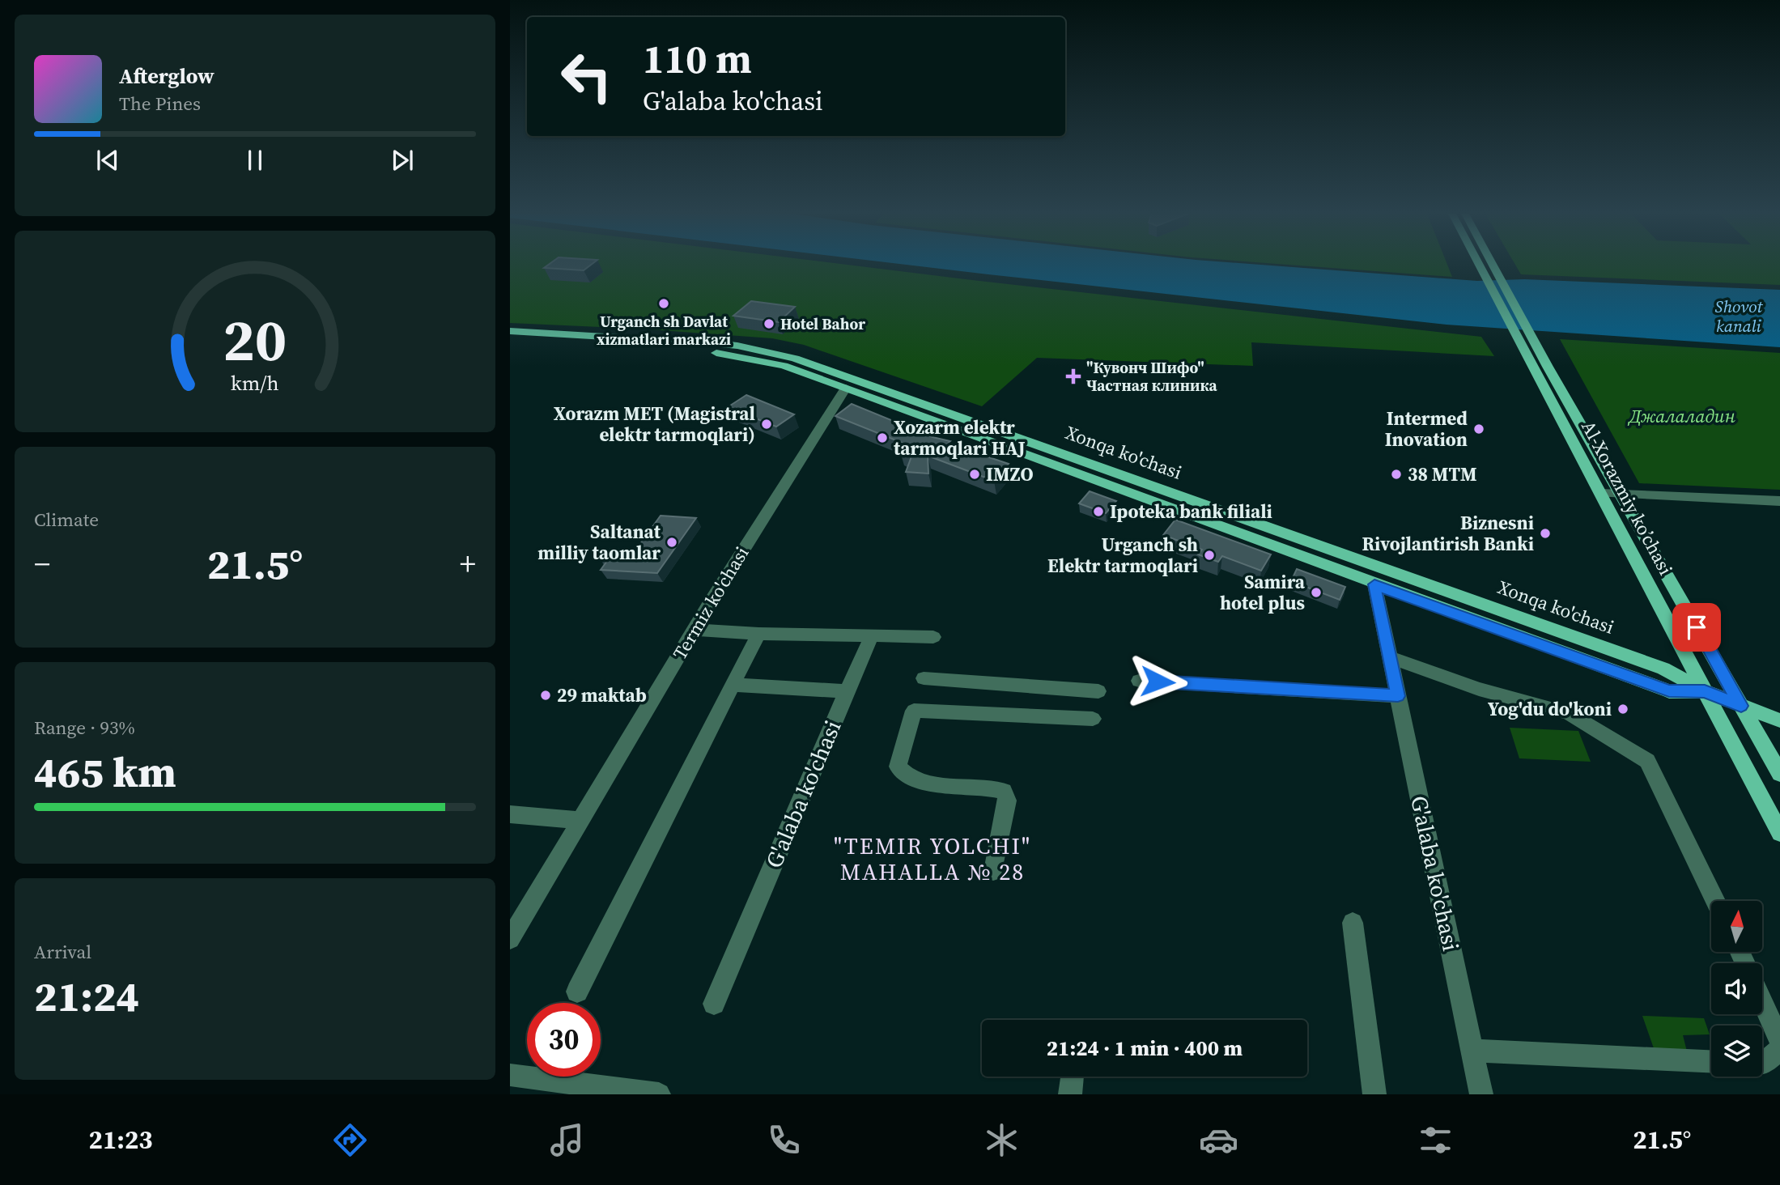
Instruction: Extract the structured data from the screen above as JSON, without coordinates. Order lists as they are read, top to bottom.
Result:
{
  "streets": {
    "main road": ["Xonqa ko'chasi", "Al-Xorazmiy ko’chasi"],
    "street": ["Termiz ko'chasi", "G'alaba ko'chasi"]
  },
  "crossings": [
    ["Xonqa ko'chasi", "Al-Xorazmiy ko’chasi"],
    ["Xonqa ko'chasi", "Termiz ko'chasi"],
    ["Xonqa ko'chasi", "G'alaba ko'chasi"]
  ],
  "districts": ["\"TEMIR YOLCHI\" MAHALLA № 28"],
  "water": ["Shovot kanali"],
  "parks": ["Джалаладин"],
  "places": {
    "other": [
      "Urganch sh Davlat xizmatlari markazi",
      "Hotel Bahor",
      "Xorazm MET (Magistral elektr tarmoqlari)",
      "Intermed Inovation",
      "Xozarm elektr tarmoqlari HAJ",
      "IMZO",
      "38 MTM",
      "Ipoteka bank filiali",
      "Biznesni Rivojlantirish Banki",
      "Saltanat milliy taomlar",
      "Urganch sh Elektr tarmoqlari",
      "Samira hotel plus",
      "29 maktab",
      "Yog'du do'koni"
    ],
    "health": ["\"Кувонч Шифо\" Частная клиника"]
  },
  "north": "top",
  "page": {
    "turn": ["110 m", "G'alaba ko'chasi"],
    "song": ["Afterglow", "The Pines"],
    "tile": [
      "Climate",
      ["Range · 93%", "465 km"],
      ["Arrival", "21:24"]
    ],
    "heat": ["−", "21.5°", "+"],
    "limit": "30",
    "trip": "21:24 · 1 min · 400 m",
    "tabs": ["21:23", "21.5°"],
    "gauge": ["20", "km/h"]
  }
}
